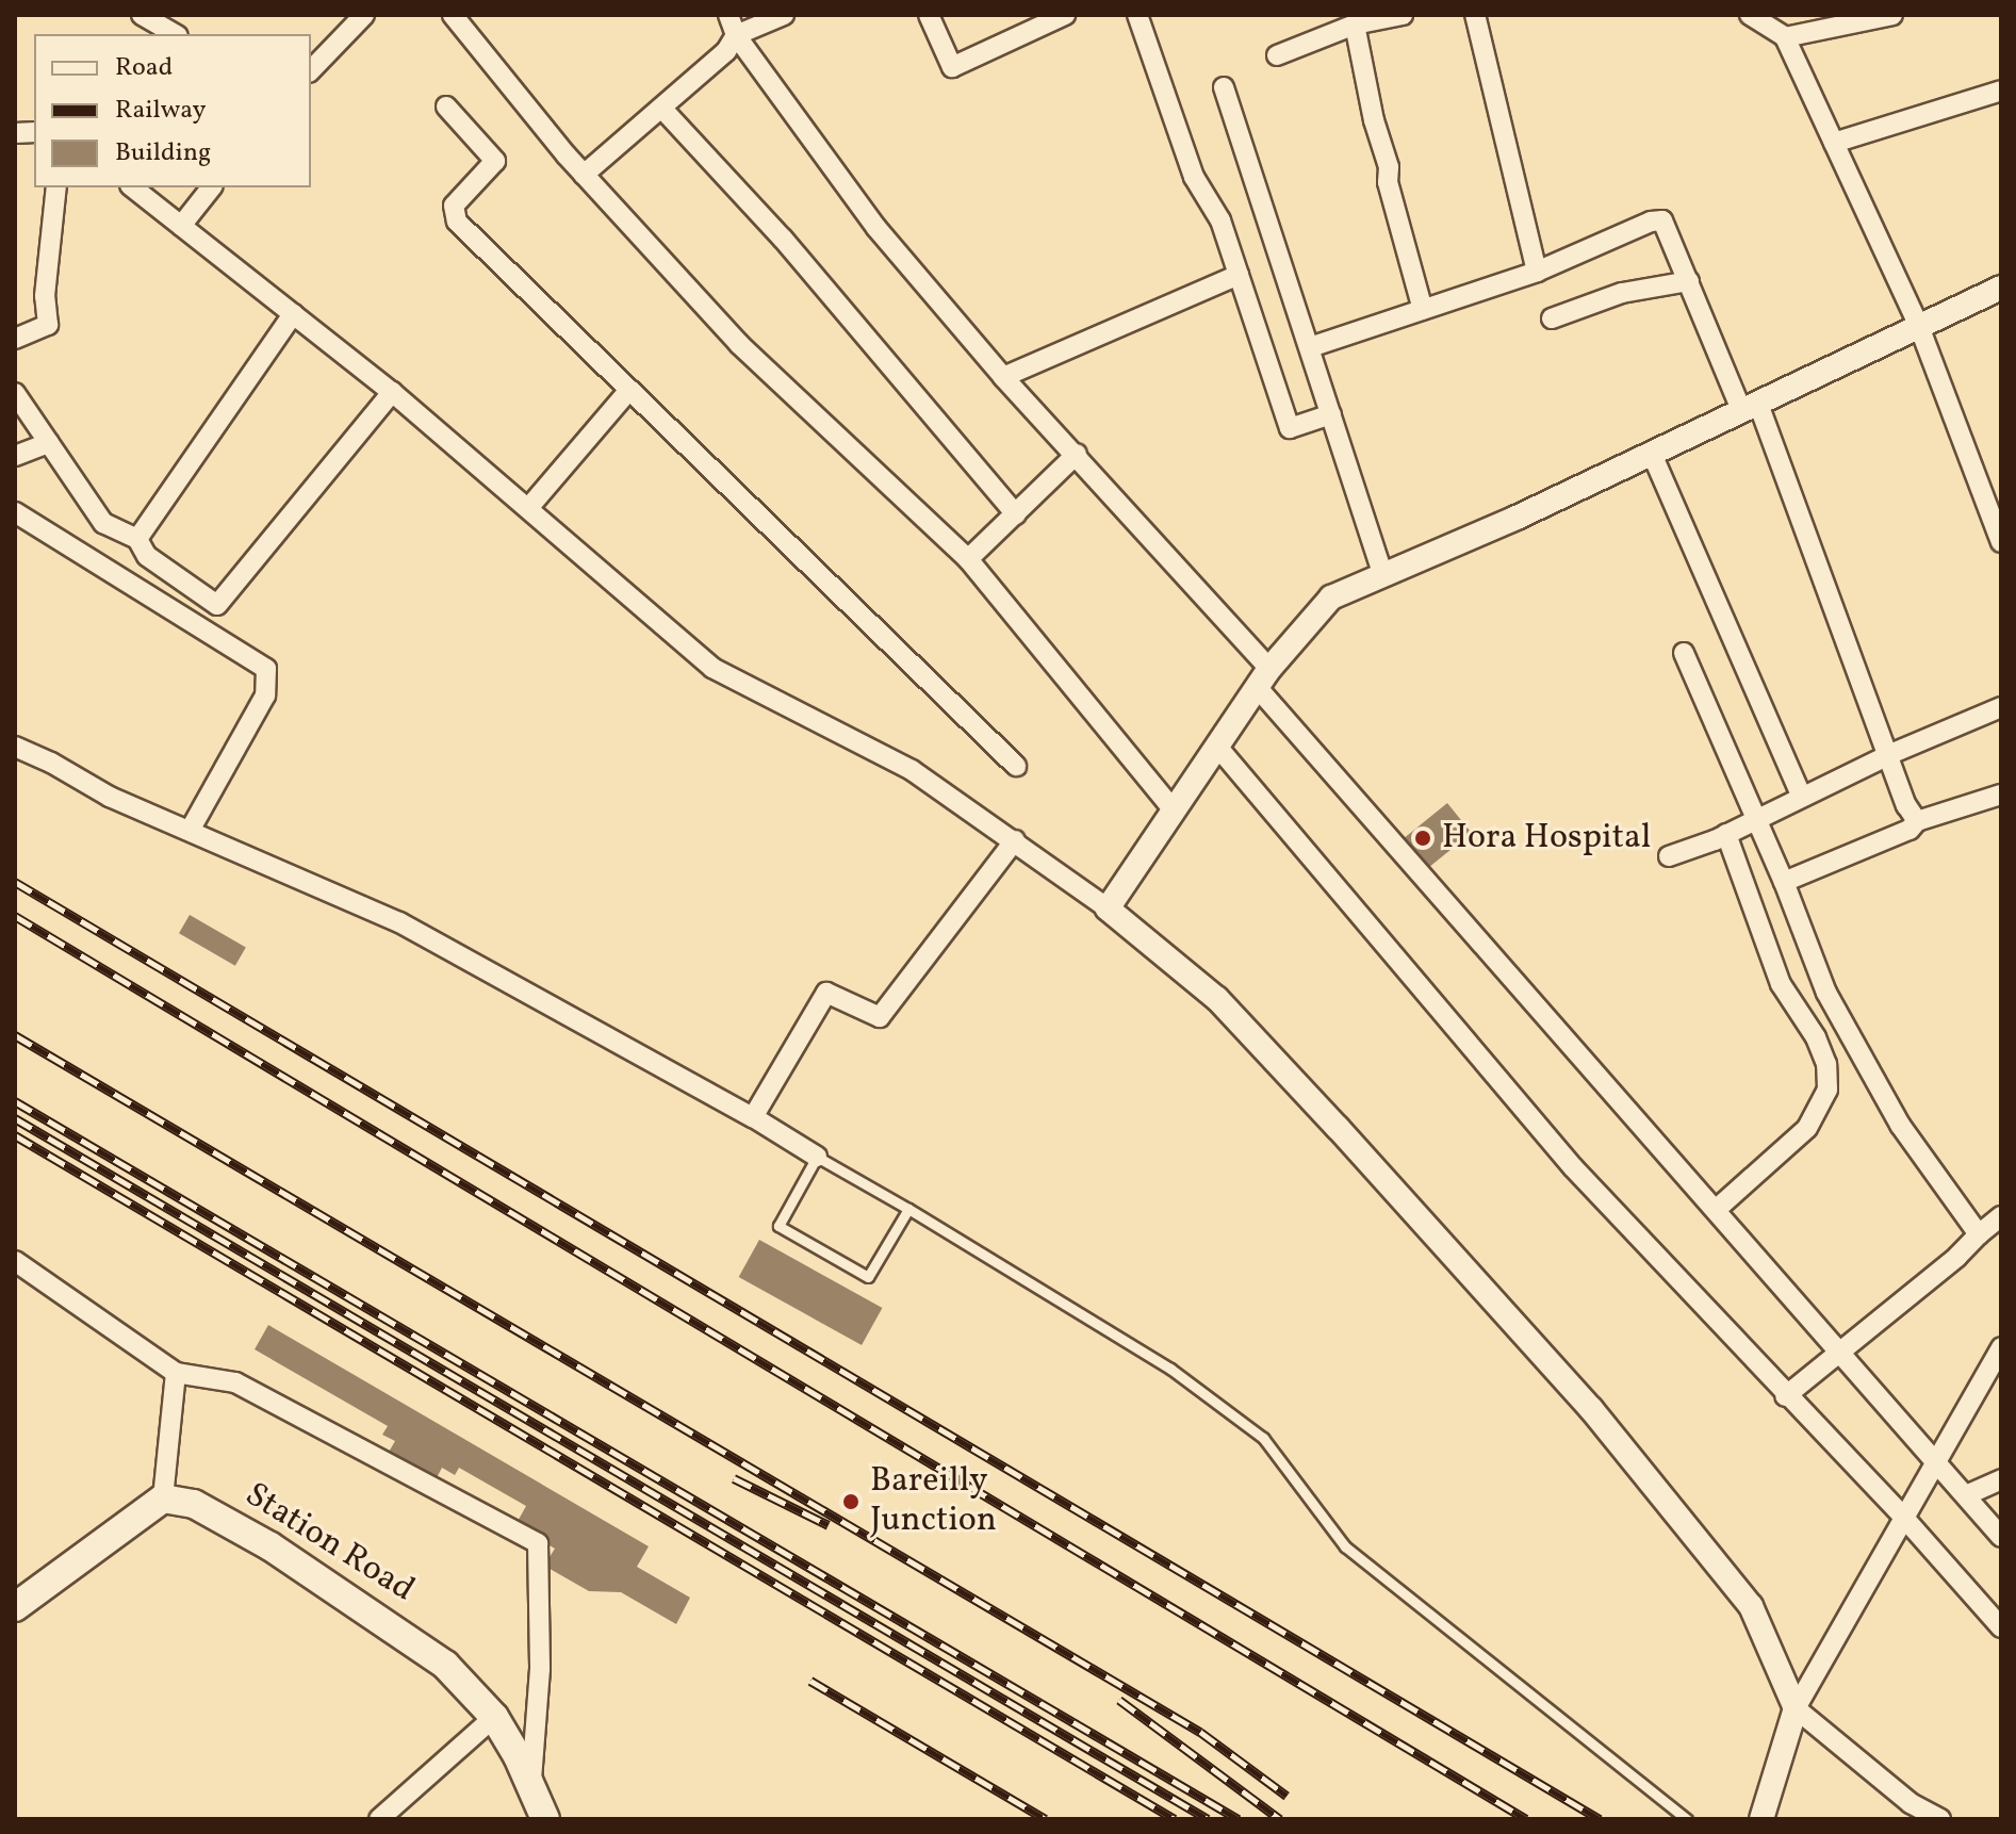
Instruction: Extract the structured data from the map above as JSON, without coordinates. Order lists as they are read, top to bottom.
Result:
{
  "streets": {
    "main road": ["Station Road"]
  },
  "places": ["Hora Hospital", "Bareilly Junction"],
  "legend": ["Road", "Railway", "Building"]
}
